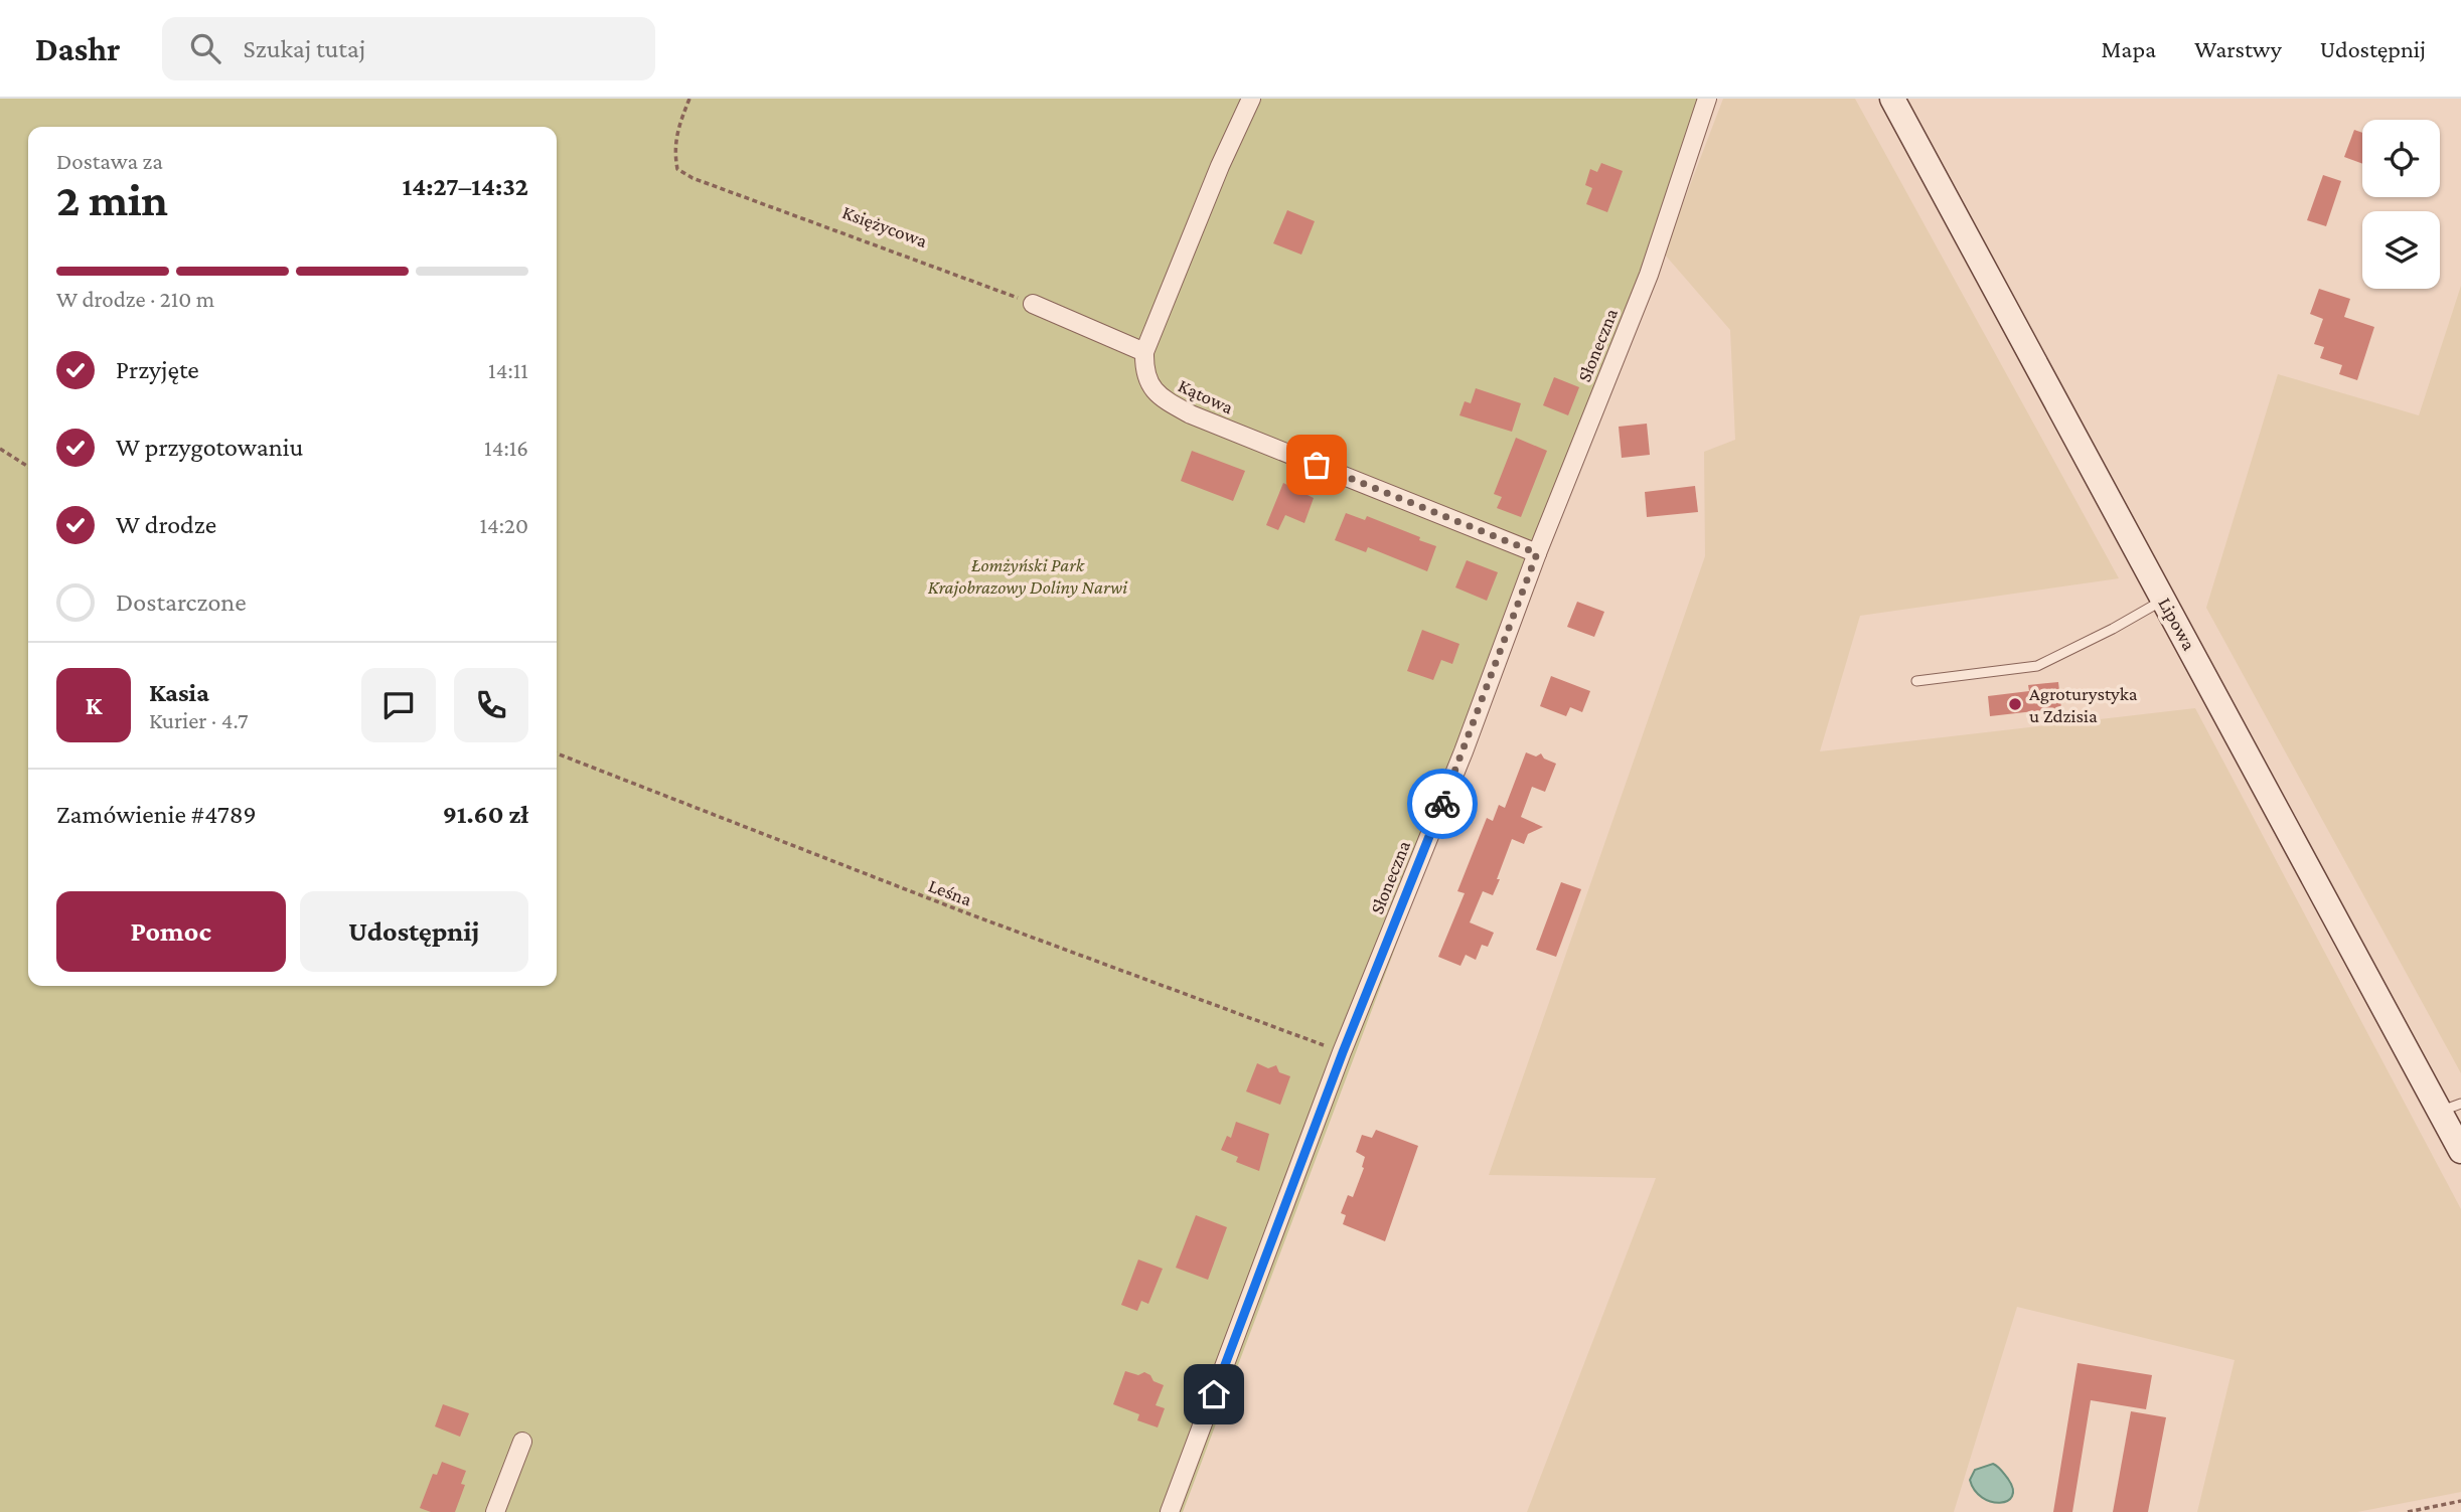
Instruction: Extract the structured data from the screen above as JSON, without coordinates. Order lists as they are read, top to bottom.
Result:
{
  "streets": {
    "main road": ["Lipowa"],
    "street": ["Słoneczna", "Kątowa"],
    "path": ["Księżycowa", "Leśna"]
  },
  "crossings": [
    ["Słoneczna", "Kątowa"],
    ["Słoneczna", "Leśna"]
  ],
  "parks": ["Łomżyński Park Krajobrazowy Doliny Narwi"],
  "places": ["Agroturystyka u Zdzisia"],
  "page": {
    "header": "Dashr",
    "search": "Szukaj tutaj",
    "nav": ["Mapa", "Warstwy", "Udostępnij"],
    "heading": ["2 min", "Dostawa za", "14:27–14:32"],
    "panel": [
      "Kasia",
      "Kurier · 4.7",
      "Zamówienie #4789",
      "91.60 zł"
    ],
    "bar": "W drodze · 210 m",
    "list": [
      ["Przyjęte", "14:11"],
      ["W przygotowaniu", "14:16"],
      ["W drodze", "14:20"],
      "Dostarczone"
    ],
    "round": "K",
    "buttons": ["Pomoc", "Udostępnij"]
  }
}
